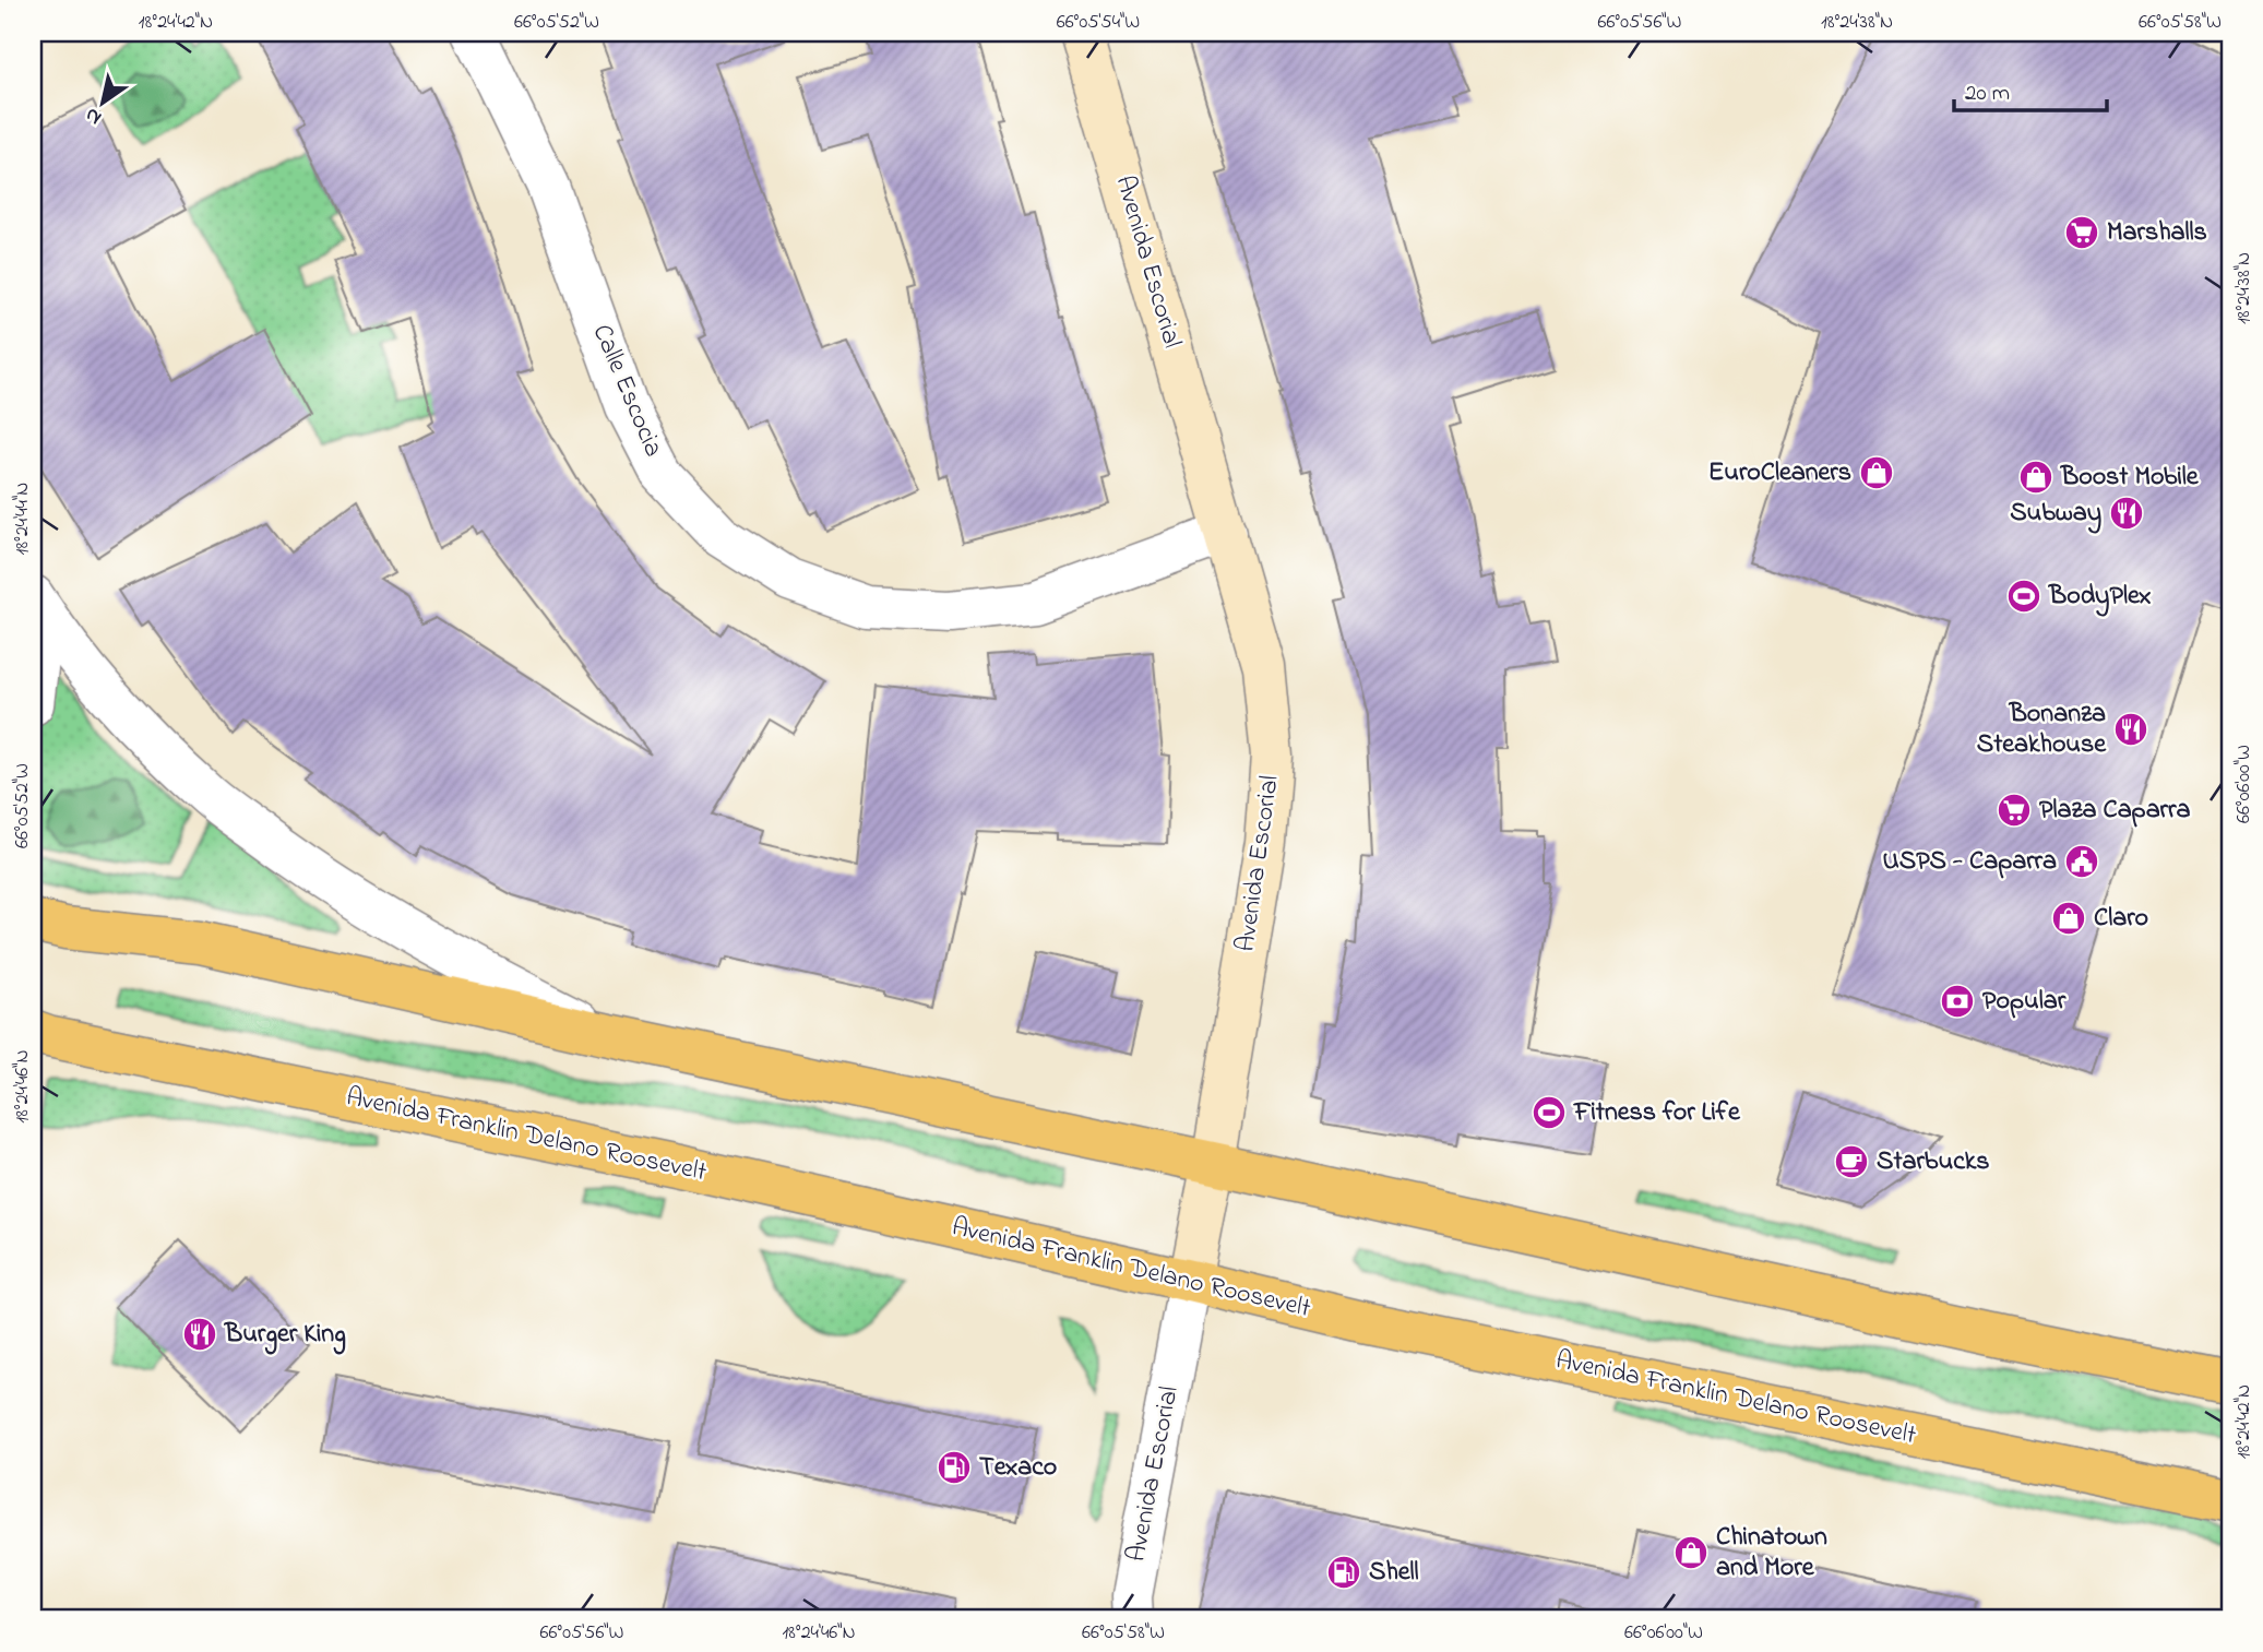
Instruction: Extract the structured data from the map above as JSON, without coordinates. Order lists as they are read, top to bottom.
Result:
{
  "streets": {
    "main road": ["Avenida Franklin Delano Roosevelt"],
    "street": ["Avenida Escorial", "Calle Escocia"]
  },
  "crossings": [
    ["Avenida Escorial", "Calle Escocia"],
    ["Avenida Escorial", "Avenida Franklin Delano Roosevelt"]
  ],
  "places": {
    "supermarket": ["Marshalls", "Plaza Caparra"],
    "shop": [
      "EuroCleaners",
      "Boost Mobile",
      "Claro",
      "Chinatown and More"
    ],
    "restaurant": ["Subway", "Bonanza Steakhouse", "Burger King"],
    "sports": ["BodyPlex", "Fitness for Life"],
    "public building": ["USPS - Caparra"],
    "bank": ["Popular"],
    "cafe": ["Starbucks"],
    "fuel station": ["Texaco", "Shell"]
  },
  "scale_bar": "20 m",
  "north": "bottom left",
  "coordinates": [
    "18°24'42\"N",
    "66°05'52\"W",
    "66°05'54\"W",
    "66°05'56\"W",
    "18°24'38\"N",
    "66°05'58\"W",
    "18°24'44\"N",
    "66°06'00\"W",
    "18°24'46\"N"
  ]
}
